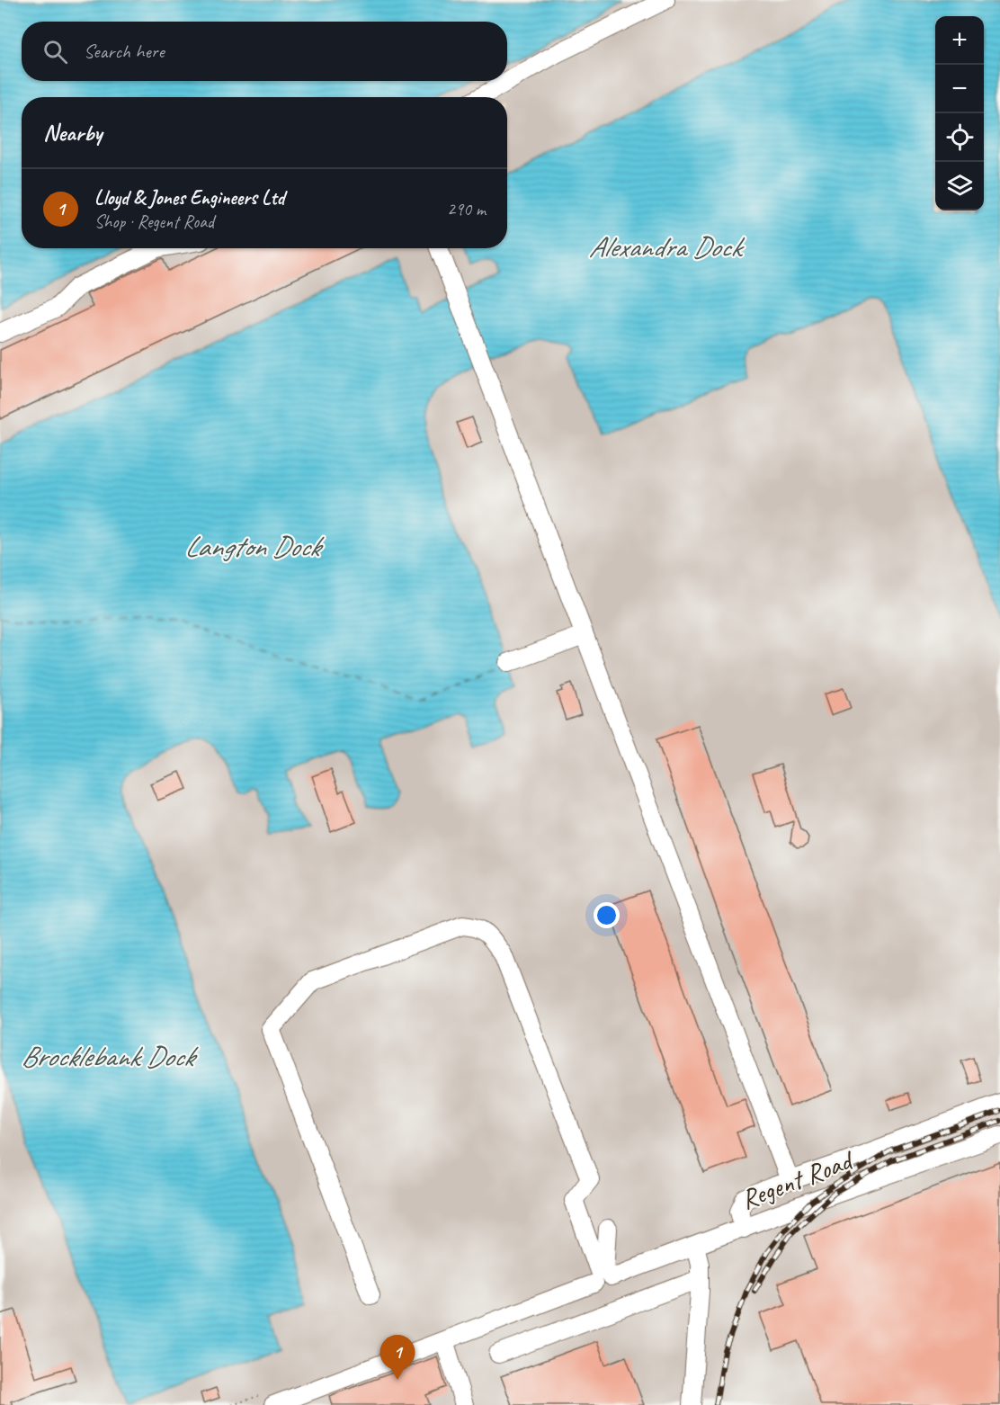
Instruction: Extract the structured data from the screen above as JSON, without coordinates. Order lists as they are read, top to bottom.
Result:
{
  "streets": {
    "street": ["Regent Road"]
  },
  "water": ["Alexandra Dock", "Langton Dock", "Brocklebank Dock"],
  "page": {
    "map_buttons": ["+", "−"],
    "search": "Search here",
    "heading": "Nearby",
    "list": [
      {
        "mark": "1",
        "name": "Lloyd & Jones Engineers Ltd",
        "note": "Shop · Regent Road",
        "value": "290 m"
      }
    ],
    "pins": "1"
  }
}
